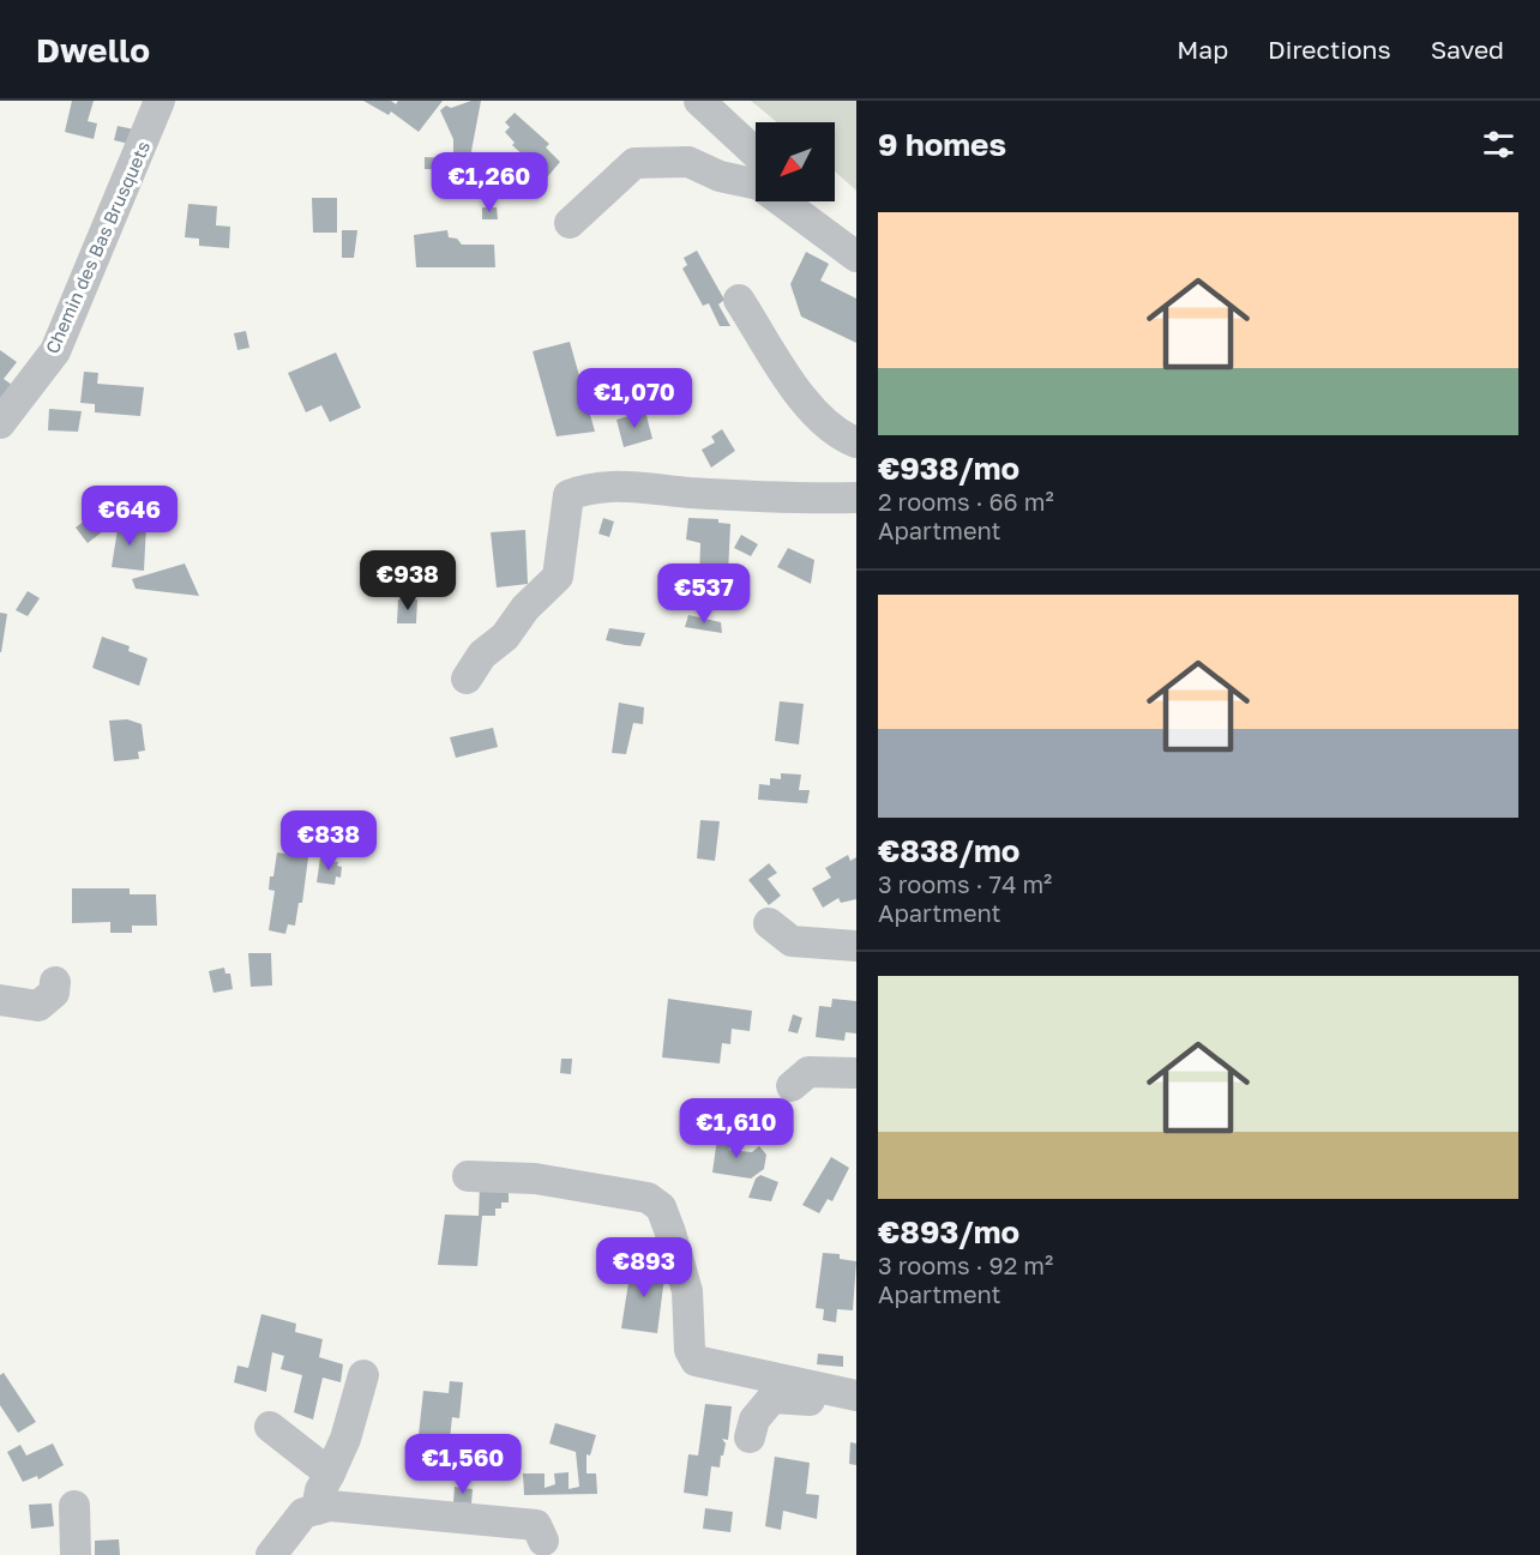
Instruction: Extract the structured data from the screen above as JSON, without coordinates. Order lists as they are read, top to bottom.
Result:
{
  "streets": {
    "street": ["Chemin des Bas Brusquets"]
  },
  "north": "bottom left",
  "page": {
    "header": "Dwello",
    "nav": ["Map", "Directions", "Saved"],
    "heading": "9 homes",
    "price": [
      "€1,260",
      "€1,070",
      "€646",
      "€938",
      "€537",
      "€838",
      "€1,610",
      "€893",
      "€1,560"
    ],
    "list": [
      {
        "name": "€938/mo",
        "note": "2 rooms · 66 m² · Apartment"
      },
      {
        "name": "€838/mo",
        "note": "3 rooms · 74 m² · Apartment"
      },
      {
        "name": "€893/mo",
        "note": "3 rooms · 92 m² · Apartment"
      }
    ]
  }
}
